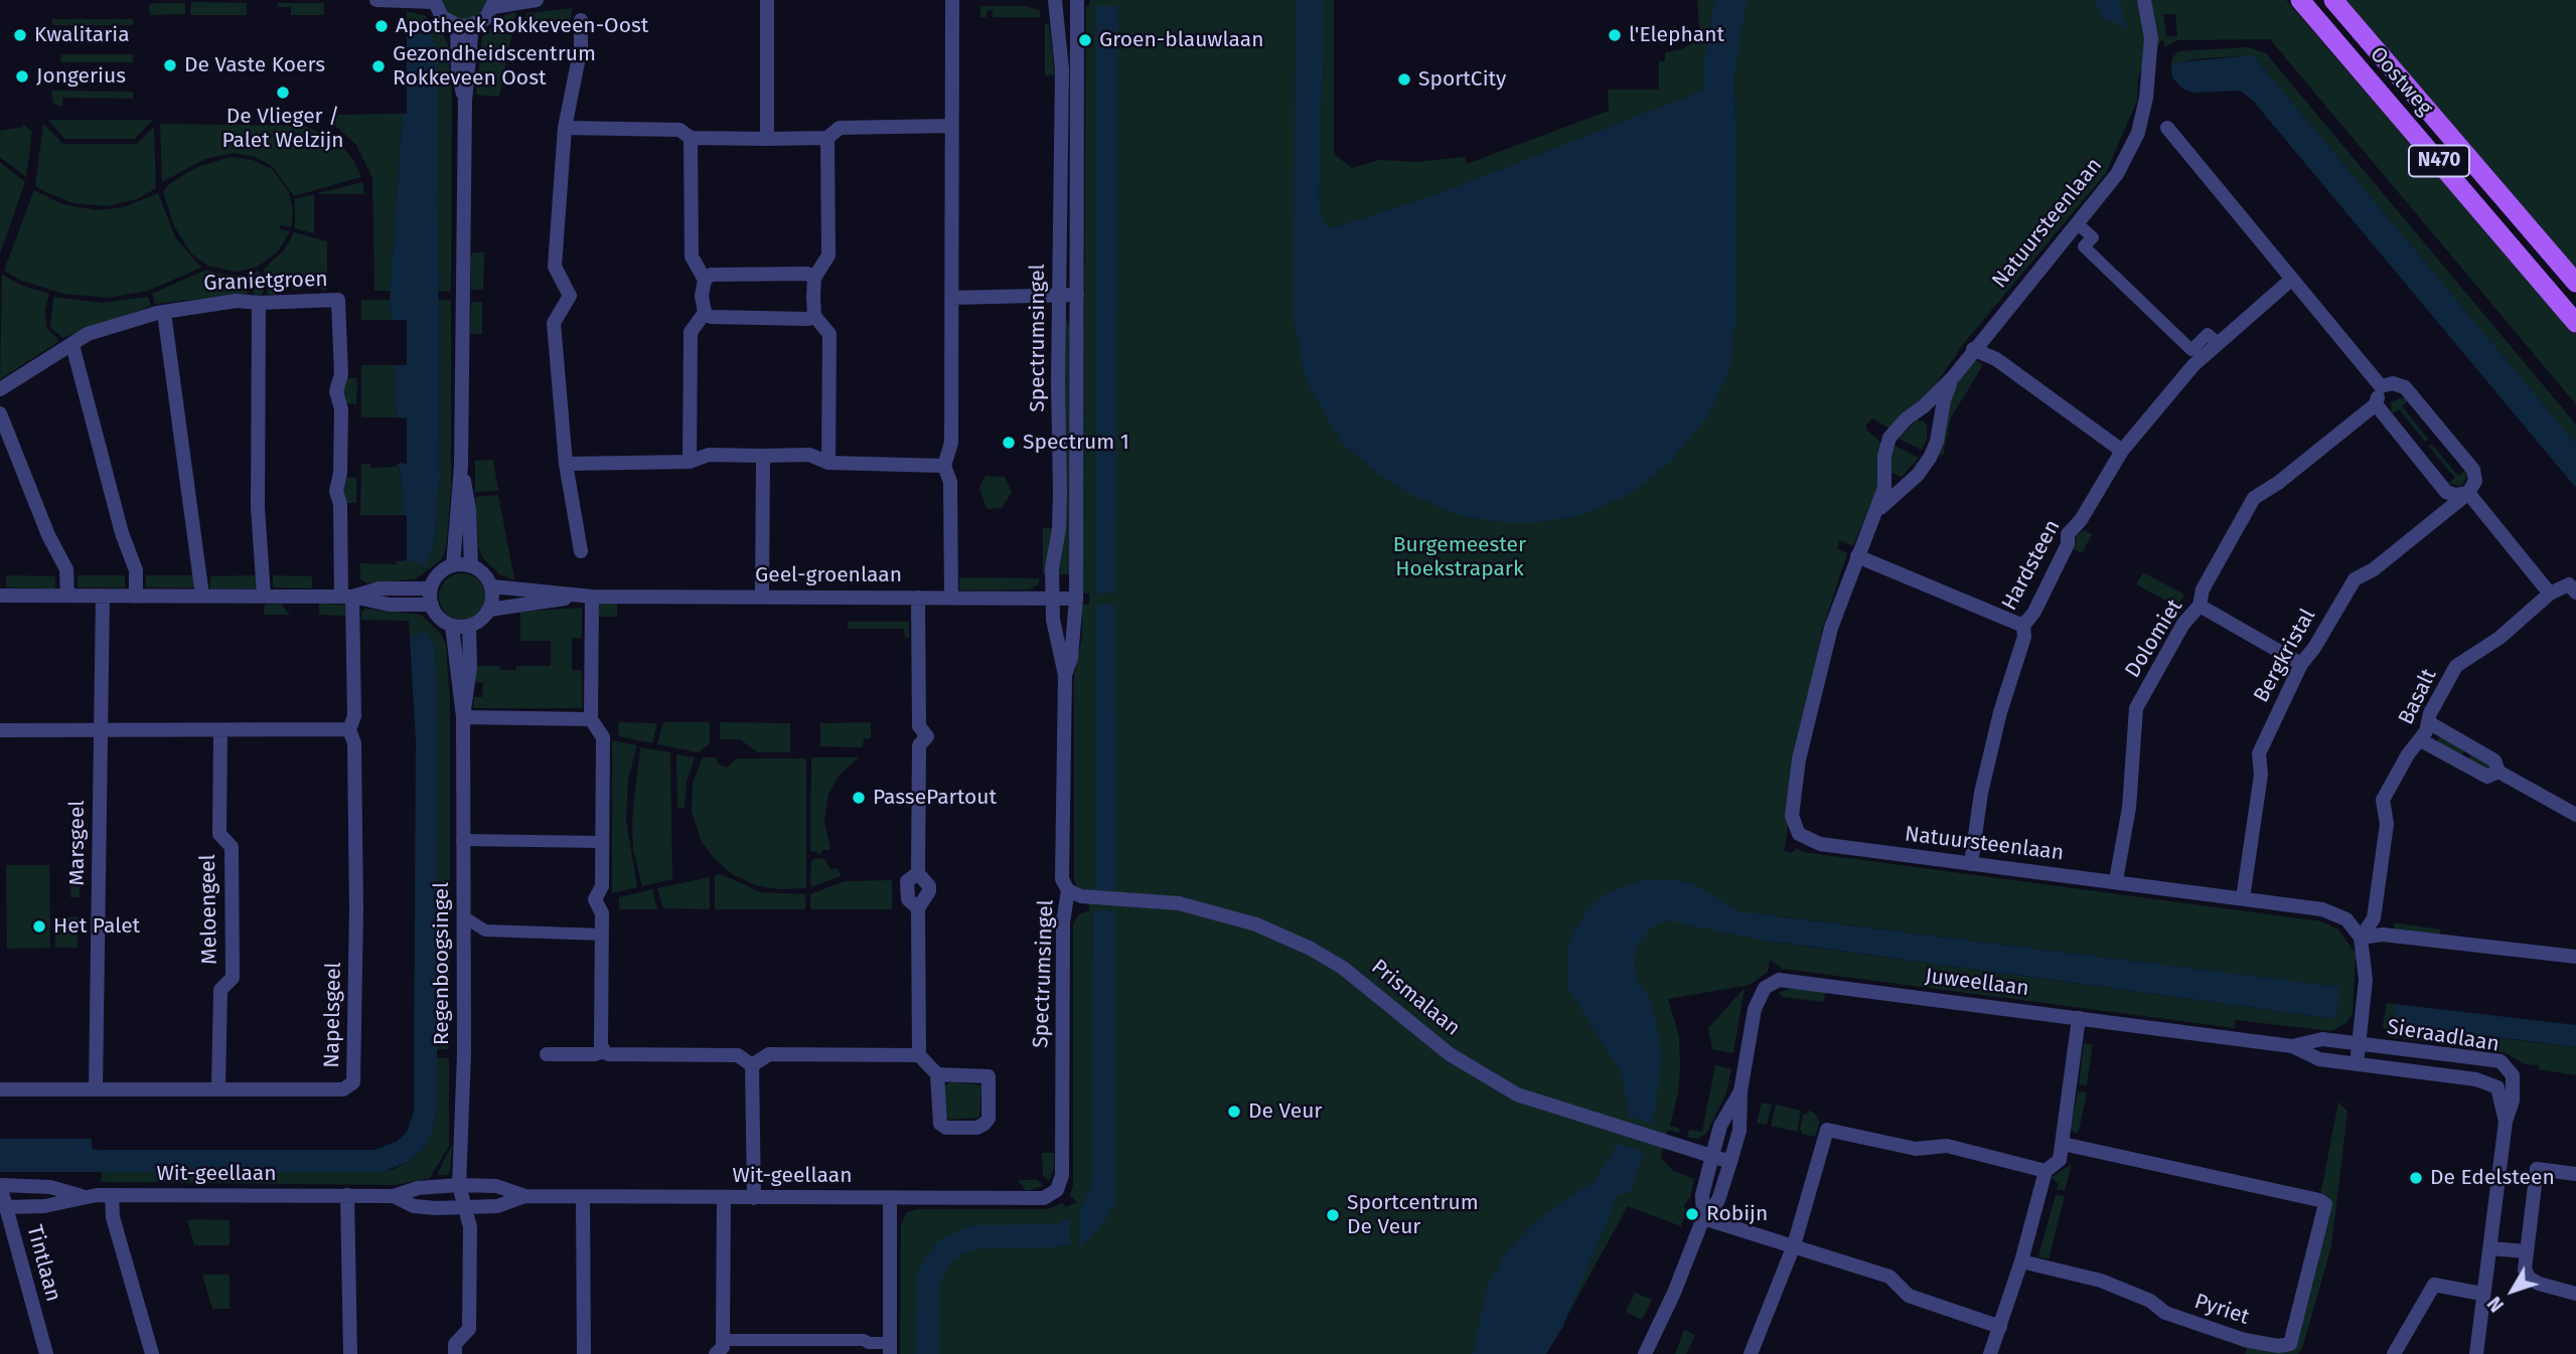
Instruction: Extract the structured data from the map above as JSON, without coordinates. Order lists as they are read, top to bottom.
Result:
{
  "streets": {
    "main road": ["Oostweg", "N470"],
    "street": [
      "Natuursteenlaan",
      "Granietgroen",
      "Spectrumsingel",
      "Hardsteen",
      "Geel-groenlaan",
      "Dolomiet",
      "Bergkristal",
      "Basalt",
      "Marsgeel",
      "Meloengeel",
      "Regenboogsingel",
      "Juweellaan",
      "Prismalaan",
      "Napelsgeel",
      "Sieraadlaan",
      "Wit-geellaan",
      "Tintlaan",
      "Pyriet"
    ]
  },
  "crossings": [
    ["Natuursteenlaan", "Hardsteen"],
    ["Natuursteenlaan", "Dolomiet"],
    ["Natuursteenlaan", "Bergkristal"],
    ["Natuursteenlaan", "Basalt"],
    ["Granietgroen", "Napelsgeel"],
    ["Spectrumsingel", "Geel-groenlaan"],
    ["Spectrumsingel", "Prismalaan"],
    ["Spectrumsingel", "Wit-geellaan"],
    ["Geel-groenlaan", "Regenboogsingel"],
    ["Marsgeel", "Napelsgeel"],
    ["Meloengeel", "Napelsgeel"],
    ["Regenboogsingel", "Wit-geellaan"],
    ["Juweellaan", "Prismalaan"],
    ["Juweellaan", "Sieraadlaan"],
    ["Wit-geellaan", "Tintlaan"]
  ],
  "parks": ["Burgemeester Hoekstrapark"],
  "places": [
    "Apotheek Rokkeveen-Oost",
    "Kwalitaria",
    "l'Elephant",
    "Groen-blauwlaan",
    "De Vaste Koers",
    "Gezondheidscentrum Rokkeveen Oost",
    "Jongerius",
    "SportCity",
    "De Vlieger / Palet Welzijn",
    "Spectrum 1",
    "PassePartout",
    "Het Palet",
    "De Veur",
    "De Edelsteen",
    "Robijn",
    "Sportcentrum De Veur"
  ],
  "north": "bottom left"
}
